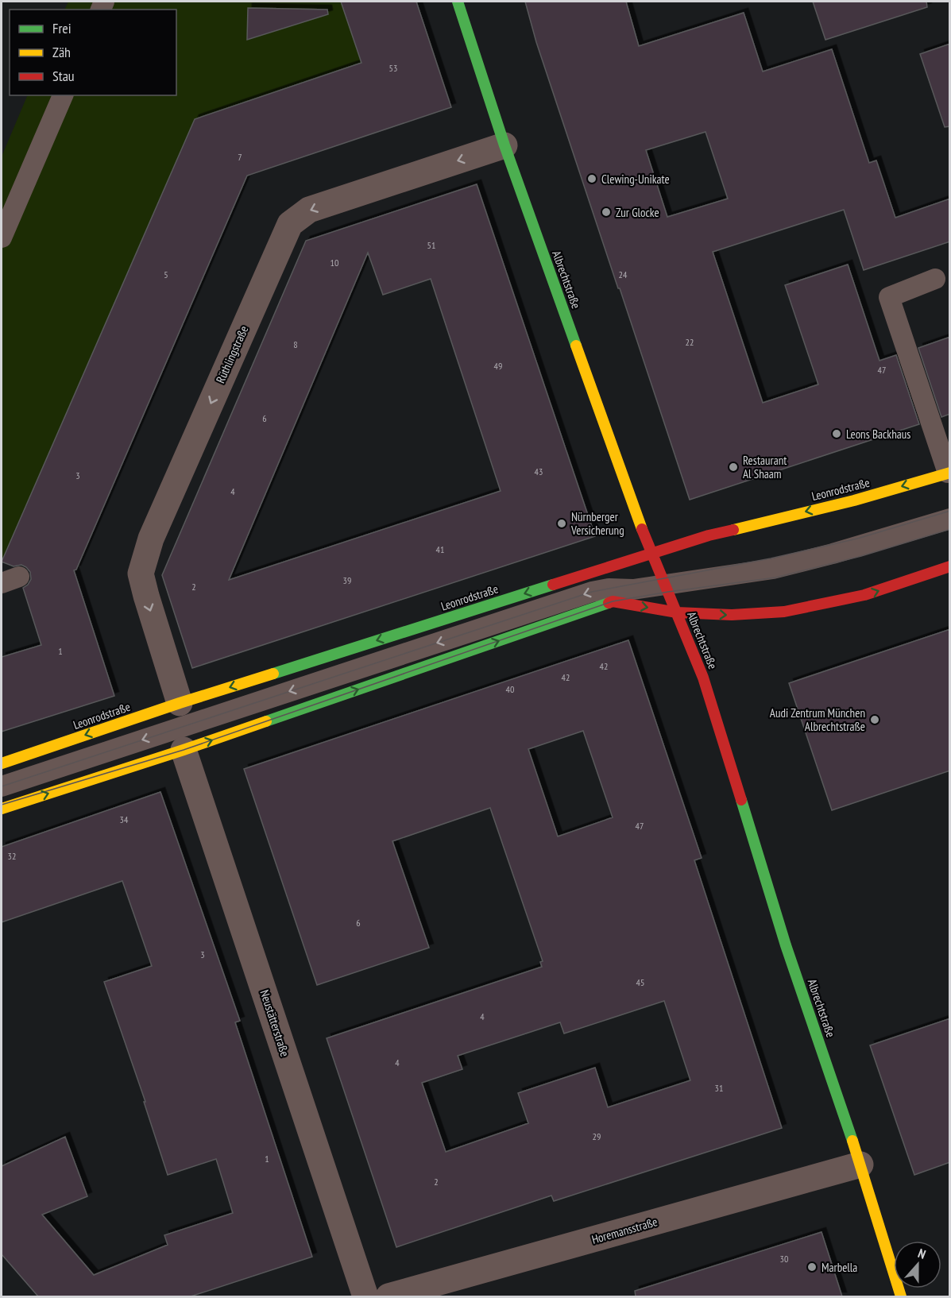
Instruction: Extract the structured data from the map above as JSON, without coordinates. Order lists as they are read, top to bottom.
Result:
{
  "streets": {
    "main road": ["Albrechtstraße", "Leonrodstraße"],
    "street": ["Rüthlingstraße", "Neustätterstraße", "Horemansstraße"]
  },
  "crossings": [
    ["Albrechtstraße", "Rüthlingstraße"],
    ["Albrechtstraße", "Leonrodstraße"],
    ["Albrechtstraße", "Horemansstraße"],
    ["Rüthlingstraße", "Leonrodstraße"]
  ],
  "one_way": ["Rüthlingstraße"],
  "places": [
    "Clewing-Unikate",
    "Zur Glocke",
    "Leons Backhaus",
    "Restaurant Al Shaam",
    "Nürnberger Versicherung",
    "Audi Zentrum München Albrechtstraße",
    "Marbella"
  ],
  "house_numbers": [
    "53",
    "7",
    "51",
    "10",
    "5",
    "24",
    "22",
    "8",
    "49",
    "47",
    "6",
    "43",
    "3",
    "4",
    "41",
    "39",
    "2",
    "1",
    "42",
    "42",
    "40",
    "34",
    "47",
    "32",
    "6",
    "3",
    "45",
    "4",
    "4",
    "31",
    "29",
    "1",
    "2",
    "30"
  ],
  "legend": ["Frei", "Zäh", "Stau"],
  "north": "top"
}
